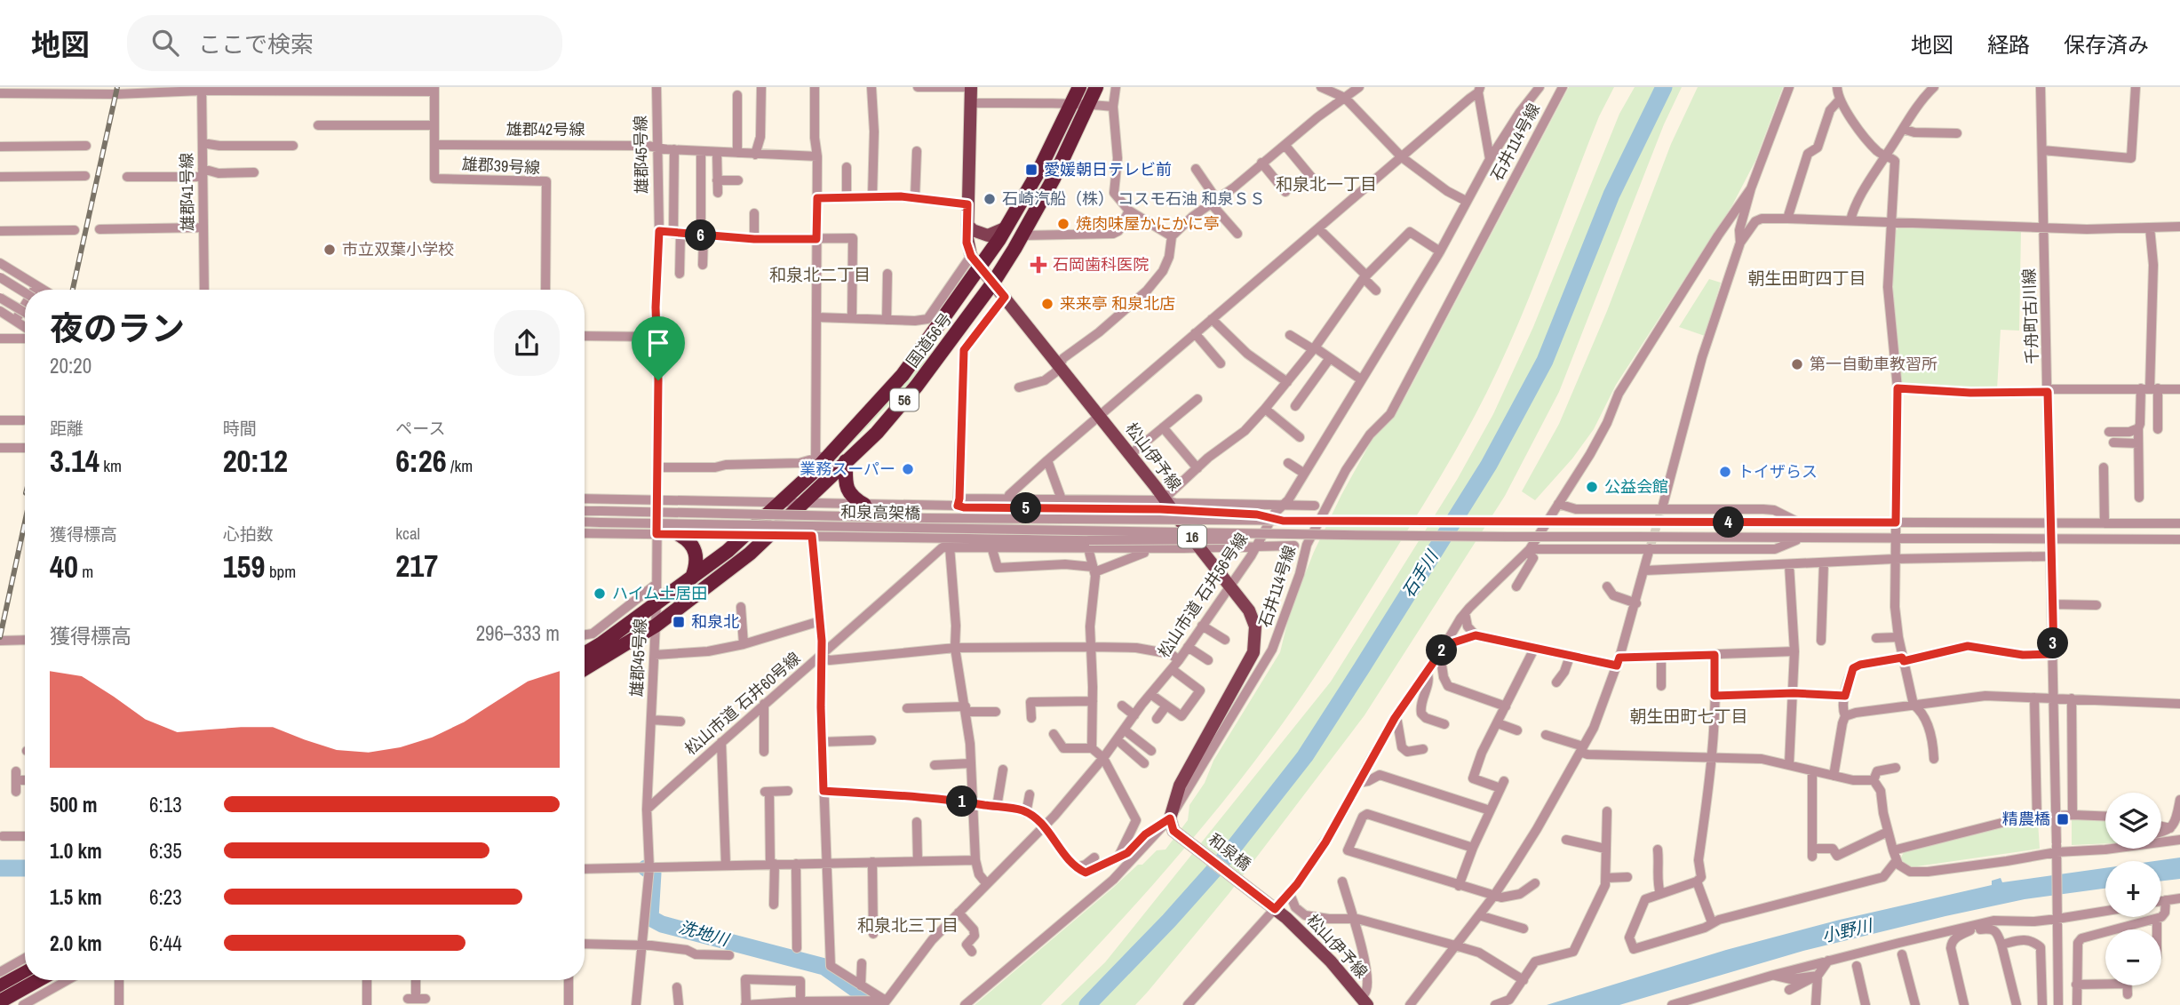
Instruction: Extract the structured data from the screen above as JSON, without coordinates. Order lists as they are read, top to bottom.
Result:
{
  "streets": {
    "highway": ["国道56号", "56"],
    "main road": ["松山伊予線", "16", "和泉橋"],
    "street": [
      "雄郡42号線",
      "石井114号線",
      "雄郡45号線",
      "雄郡39号線",
      "雄郡41号線",
      "千舟町古川線",
      "和泉高架橋",
      "松山市道 石井56号線",
      "松山市道 石井60号線"
    ]
  },
  "crossings": [
    ["雄郡42号線", "雄郡45号線"],
    ["雄郡42号線", "雄郡39号線"],
    ["石井114号線", "松山伊予線"],
    ["石井114号線", "和泉橋"],
    ["雄郡45号線", "国道56号"],
    ["雄郡45号線", "松山市道 石井60号線"],
    ["国道56号", "松山伊予線"],
    ["松山伊予線", "松山市道 石井56号線"],
    ["松山伊予線", "和泉橋"]
  ],
  "districts": [
    "和泉北一丁目",
    "和泉北二丁目",
    "朝生田町四丁目",
    "朝生田町七丁目",
    "和泉北三丁目"
  ],
  "water": ["石手川", "小野川", "洗地川"],
  "places": {
    "transit": ["愛媛朝日テレビ前", "和泉北", "精農橋"],
    "other": [
      "石崎汽船（株） コスモ石油 和泉ＳＳ",
      "焼肉味屋かにかに亭",
      "市立双葉小学校",
      "来来亭 和泉北店",
      "第一自動車教習所",
      "業務スーパー",
      "トイザらス",
      "公益会館",
      "ハイム土居田"
    ],
    "health": ["石岡歯科医院"]
  },
  "page": {
    "header": "地図",
    "search": "ここで検索",
    "nav": ["地図", "経路", "保存済み"],
    "pins": [
      "6",
      "5",
      "4",
      "3",
      "2",
      "1"
    ],
    "heading": ["夜のラン", "20:20"],
    "stats": [
      ["距離", "3.14 km"],
      ["時間", "20:12"],
      ["ペース", "6:26 /km"],
      ["獲得標高", "40 m"],
      ["心拍数", "159 bpm"],
      ["kcal", "217"]
    ],
    "chart": ["獲得標高", "296–333 m"],
    "list": [
      {
        "name": "500 m",
        "note": "6:13"
      },
      {
        "name": "1.0 km",
        "note": "6:35"
      },
      {
        "name": "1.5 km",
        "note": "6:23"
      },
      {
        "name": "2.0 km",
        "note": "6:44"
      }
    ],
    "map_buttons": ["+", "−"]
  }
}
